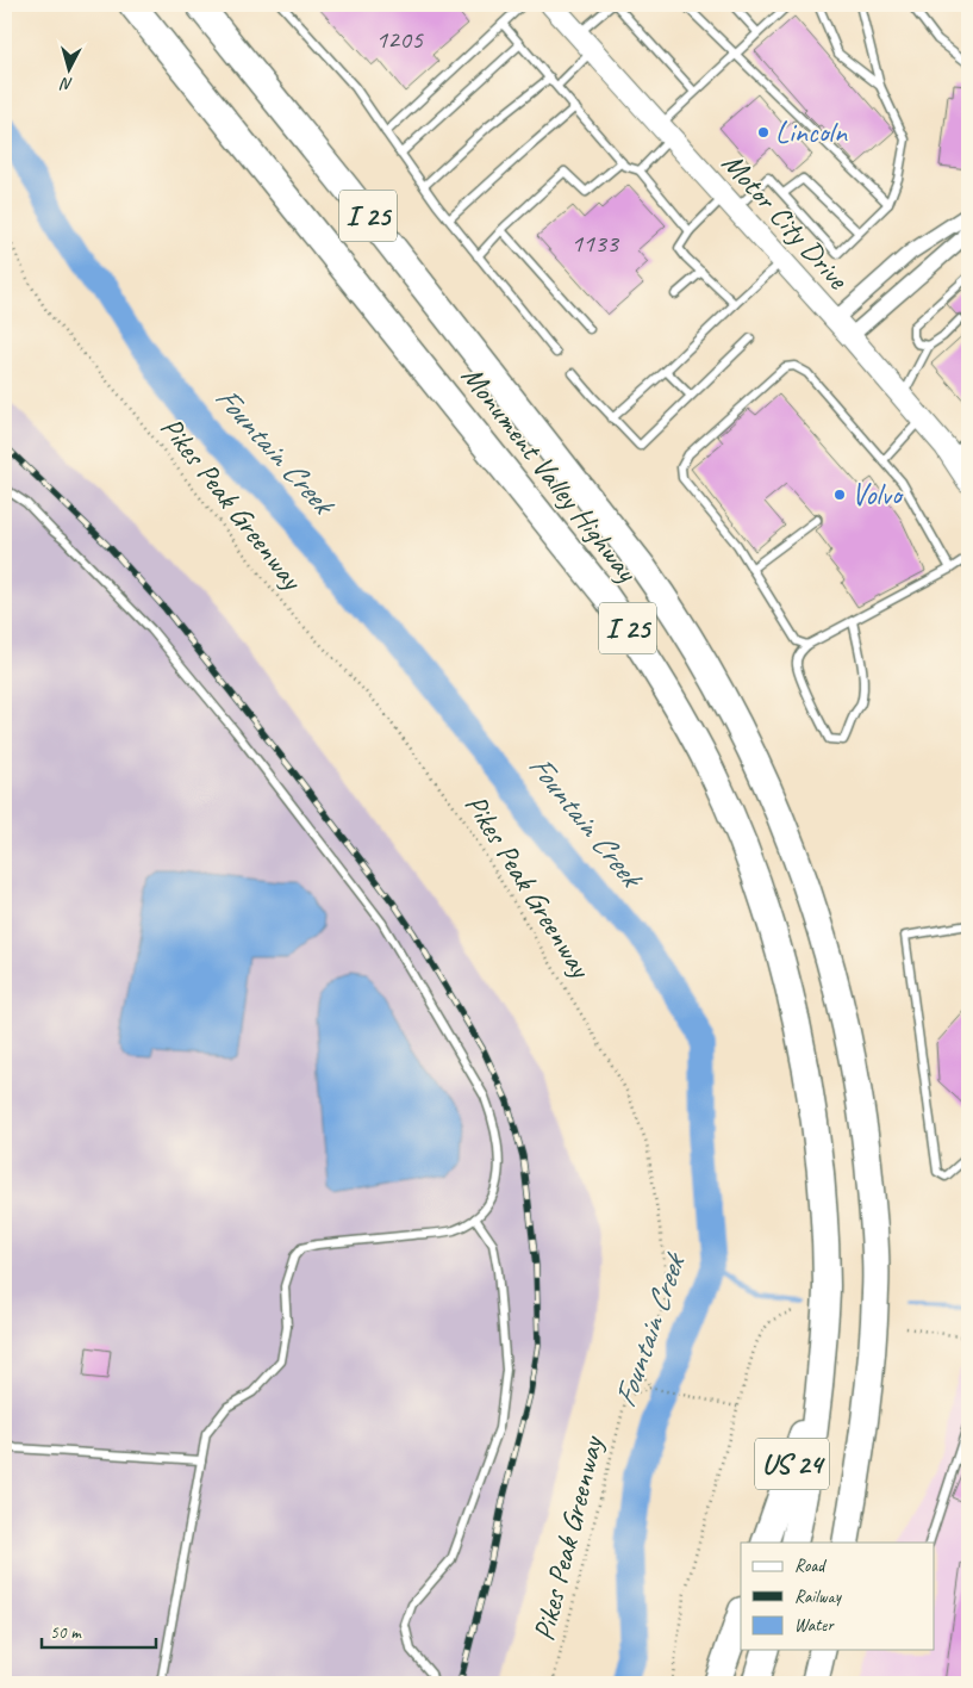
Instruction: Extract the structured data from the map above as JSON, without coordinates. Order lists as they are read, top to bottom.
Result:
{
  "streets": {
    "highway": ["I 25", "Monument Valley Highway", "US 24"],
    "street": ["Motor City Drive"],
    "path": ["Pikes Peak Greenway"]
  },
  "crossings": [
    ["Monument Valley Highway", "US 24"]
  ],
  "water": ["Fountain Creek"],
  "places": ["Lincoln", "Volvo"],
  "house_numbers": ["1205", "1133"],
  "legend": ["Road", "Railway", "Water"],
  "scale_bar": "50 m",
  "north": "bottom"
}
